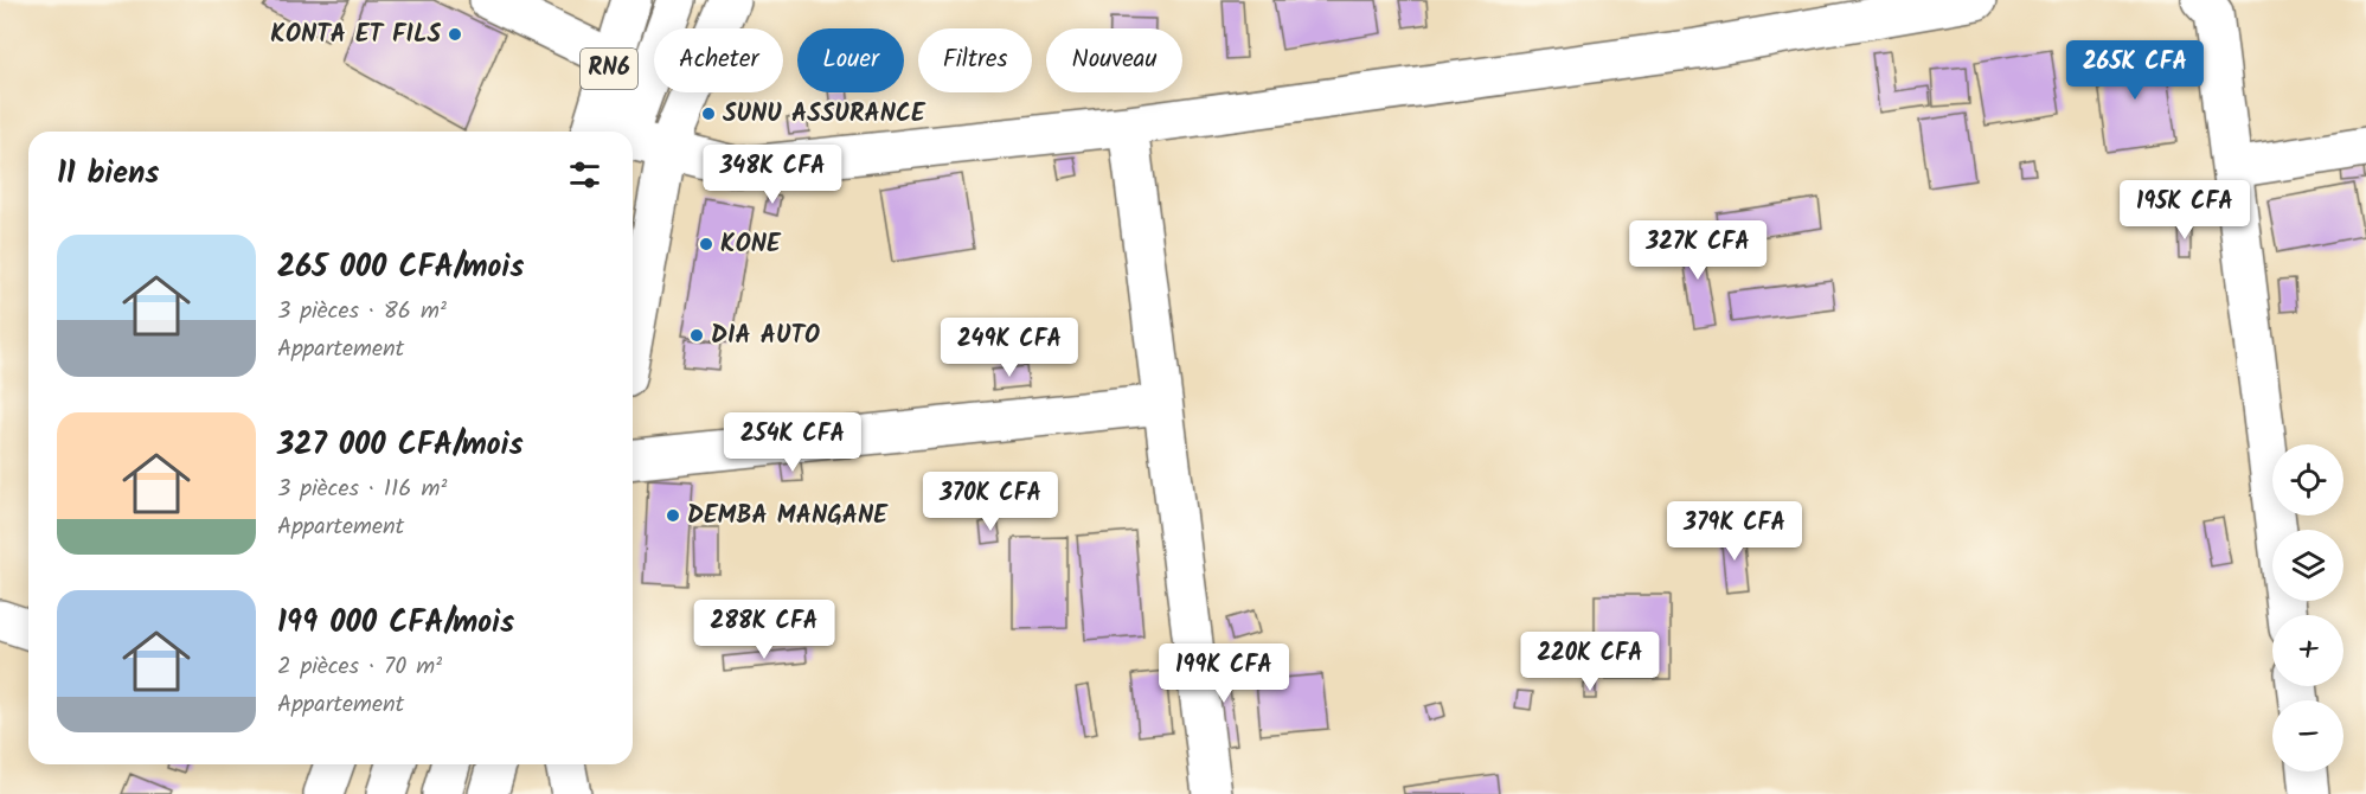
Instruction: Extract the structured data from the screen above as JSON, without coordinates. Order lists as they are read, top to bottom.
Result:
{
  "streets": {
    "main road": ["RN6"]
  },
  "places": [
    "KONTA ET FILS",
    "SUNU ASSURANCE",
    "KONE",
    "DIA AUTO",
    "DEMBA MANGANE"
  ],
  "page": {
    "chip": [
      "Acheter",
      "Louer",
      "Filtres",
      "Nouveau"
    ],
    "price": [
      "265K CFA",
      "348K CFA",
      "195K CFA",
      "327K CFA",
      "249K CFA",
      "254K CFA",
      "370K CFA",
      "379K CFA",
      "288K CFA",
      "220K CFA",
      "199K CFA"
    ],
    "heading": "11 biens",
    "list": [
      {
        "name": "265 000 CFA/mois",
        "note": "3 pièces · 86 m² · Appartement"
      },
      {
        "name": "327 000 CFA/mois",
        "note": "3 pièces · 116 m² · Appartement"
      },
      {
        "name": "199 000 CFA/mois",
        "note": "2 pièces · 70 m² · Appartement"
      }
    ],
    "map_buttons": ["+", "−"]
  }
}
